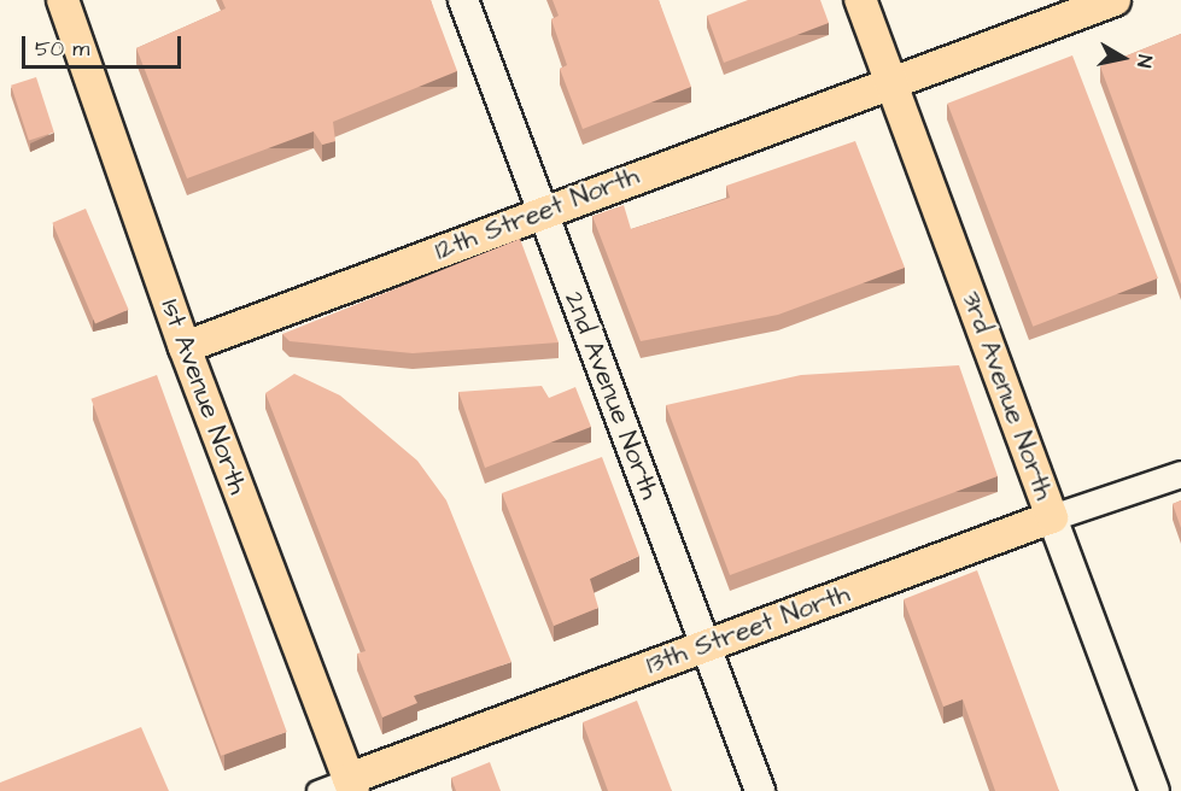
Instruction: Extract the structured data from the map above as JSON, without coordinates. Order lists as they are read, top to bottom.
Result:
{
  "streets": {
    "main road": [
      "12th Street North",
      "2nd Avenue North",
      "3rd Avenue North",
      "1st Avenue North",
      "13th Street North"
    ]
  },
  "crossings": [
    ["12th Street North", "2nd Avenue North"],
    ["12th Street North", "3rd Avenue North"],
    ["12th Street North", "1st Avenue North"],
    ["2nd Avenue North", "13th Street North"],
    ["3rd Avenue North", "13th Street North"],
    ["1st Avenue North", "13th Street North"]
  ],
  "scale_bar": "50 m",
  "north": "right"
}
